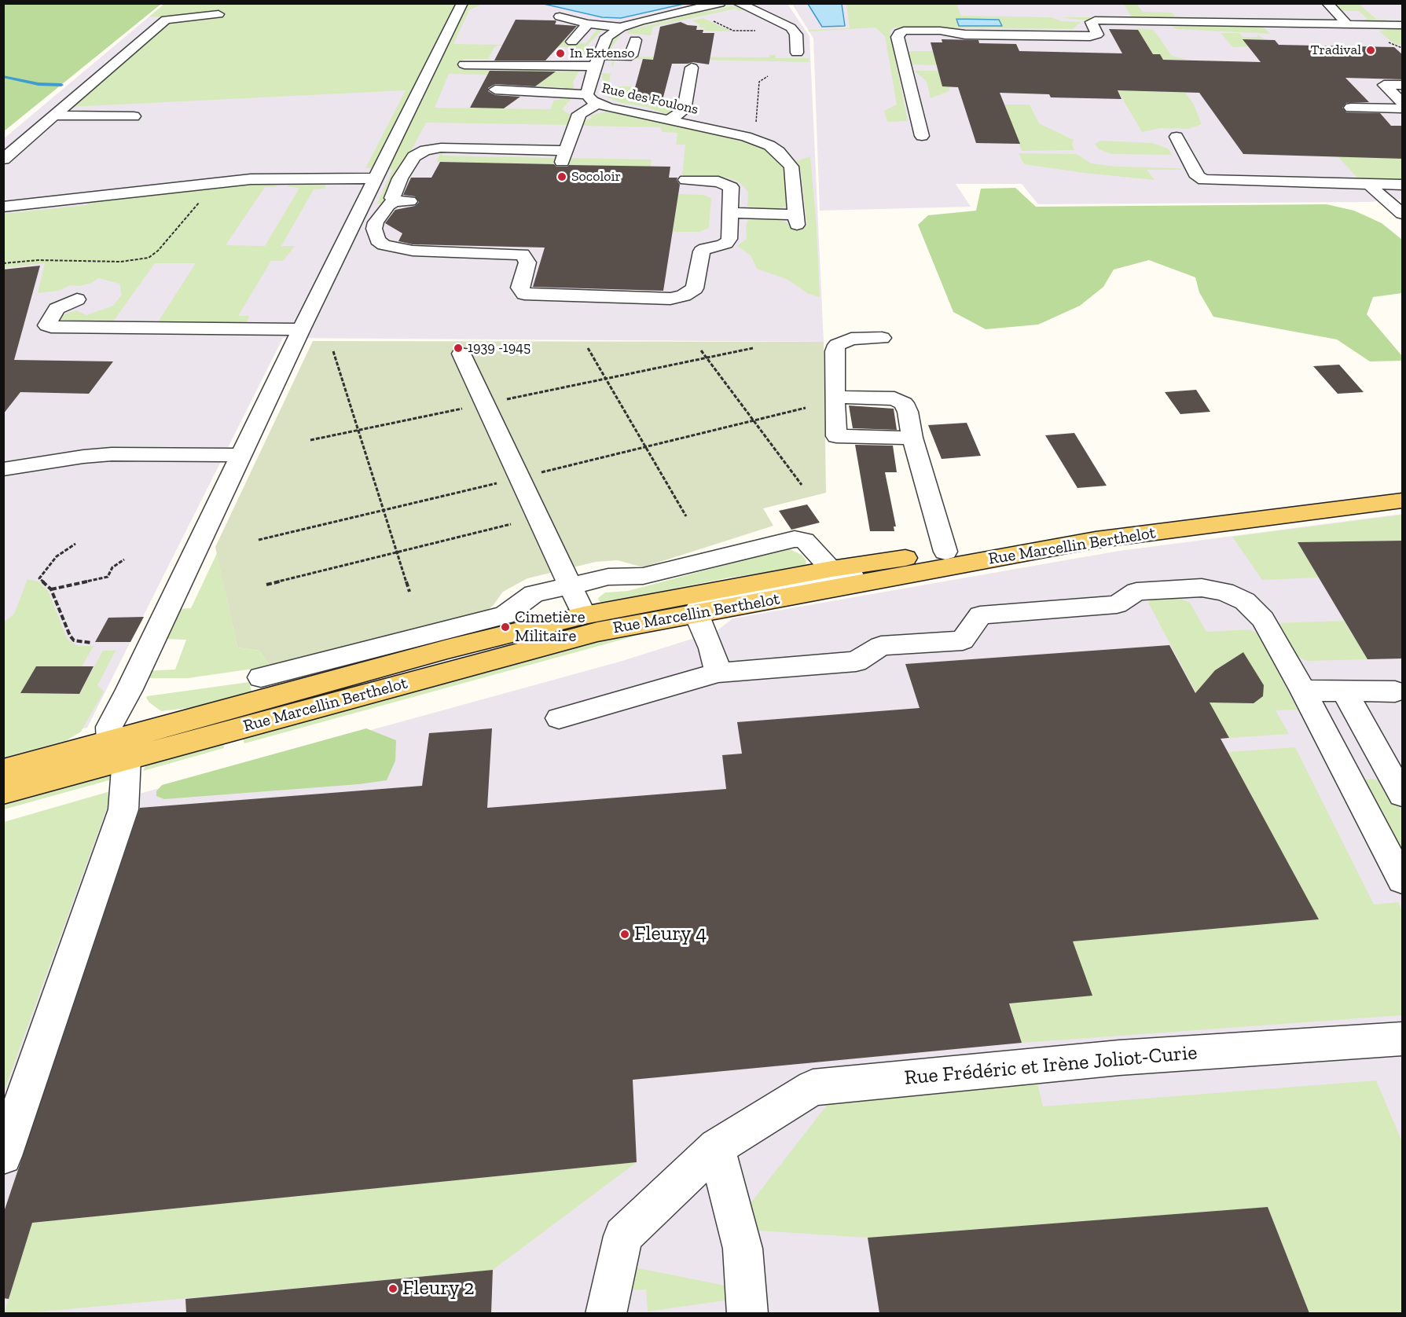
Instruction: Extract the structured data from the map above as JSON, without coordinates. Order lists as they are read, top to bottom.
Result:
{
  "streets": {
    "main road": ["Rue Marcellin Berthelot"],
    "street": ["Rue des Foulons", "Rue Frédéric et Irène Joliot-Curie"]
  },
  "places": [
    "Tradival",
    "In Extenso",
    "Socoloir",
    "1939 -1945",
    "Cimetière Militaire",
    "Fleury 4",
    "Fleury 2"
  ]
}
